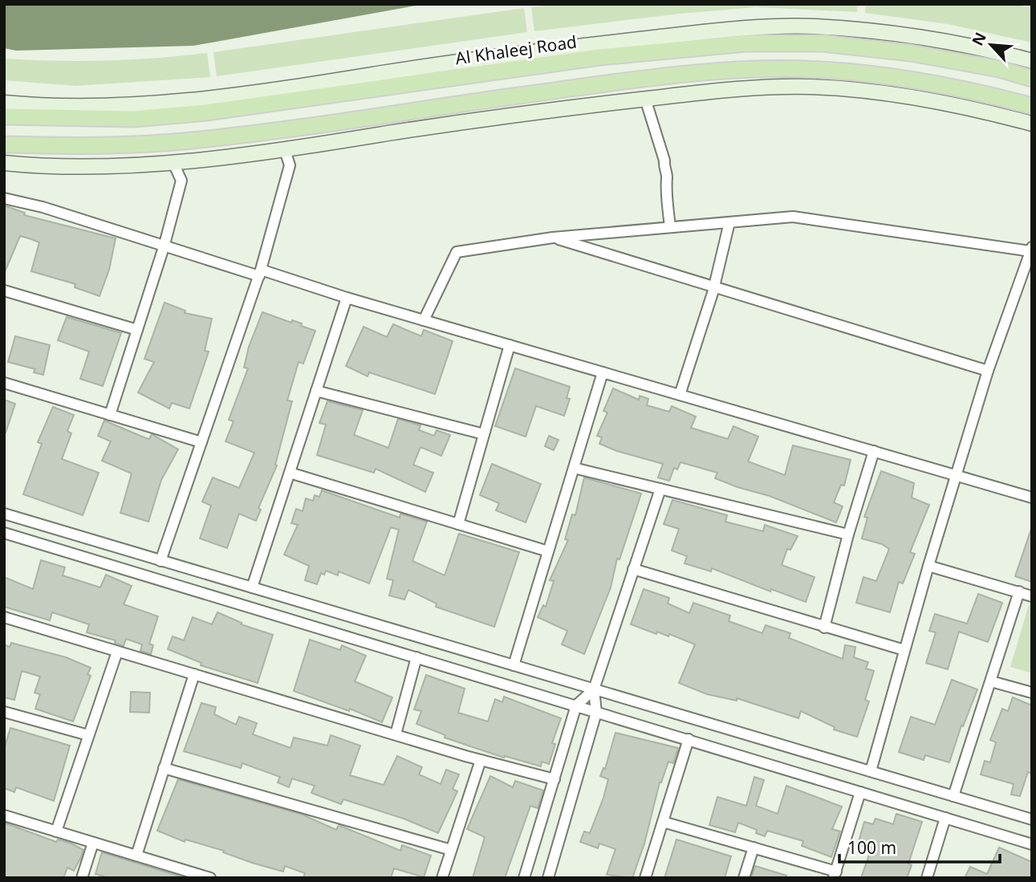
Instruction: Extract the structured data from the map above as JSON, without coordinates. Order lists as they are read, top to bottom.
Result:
{
  "streets": {
    "main road": ["Al Khaleej Road"]
  },
  "scale_bar": "100 m",
  "north": "top left"
}
